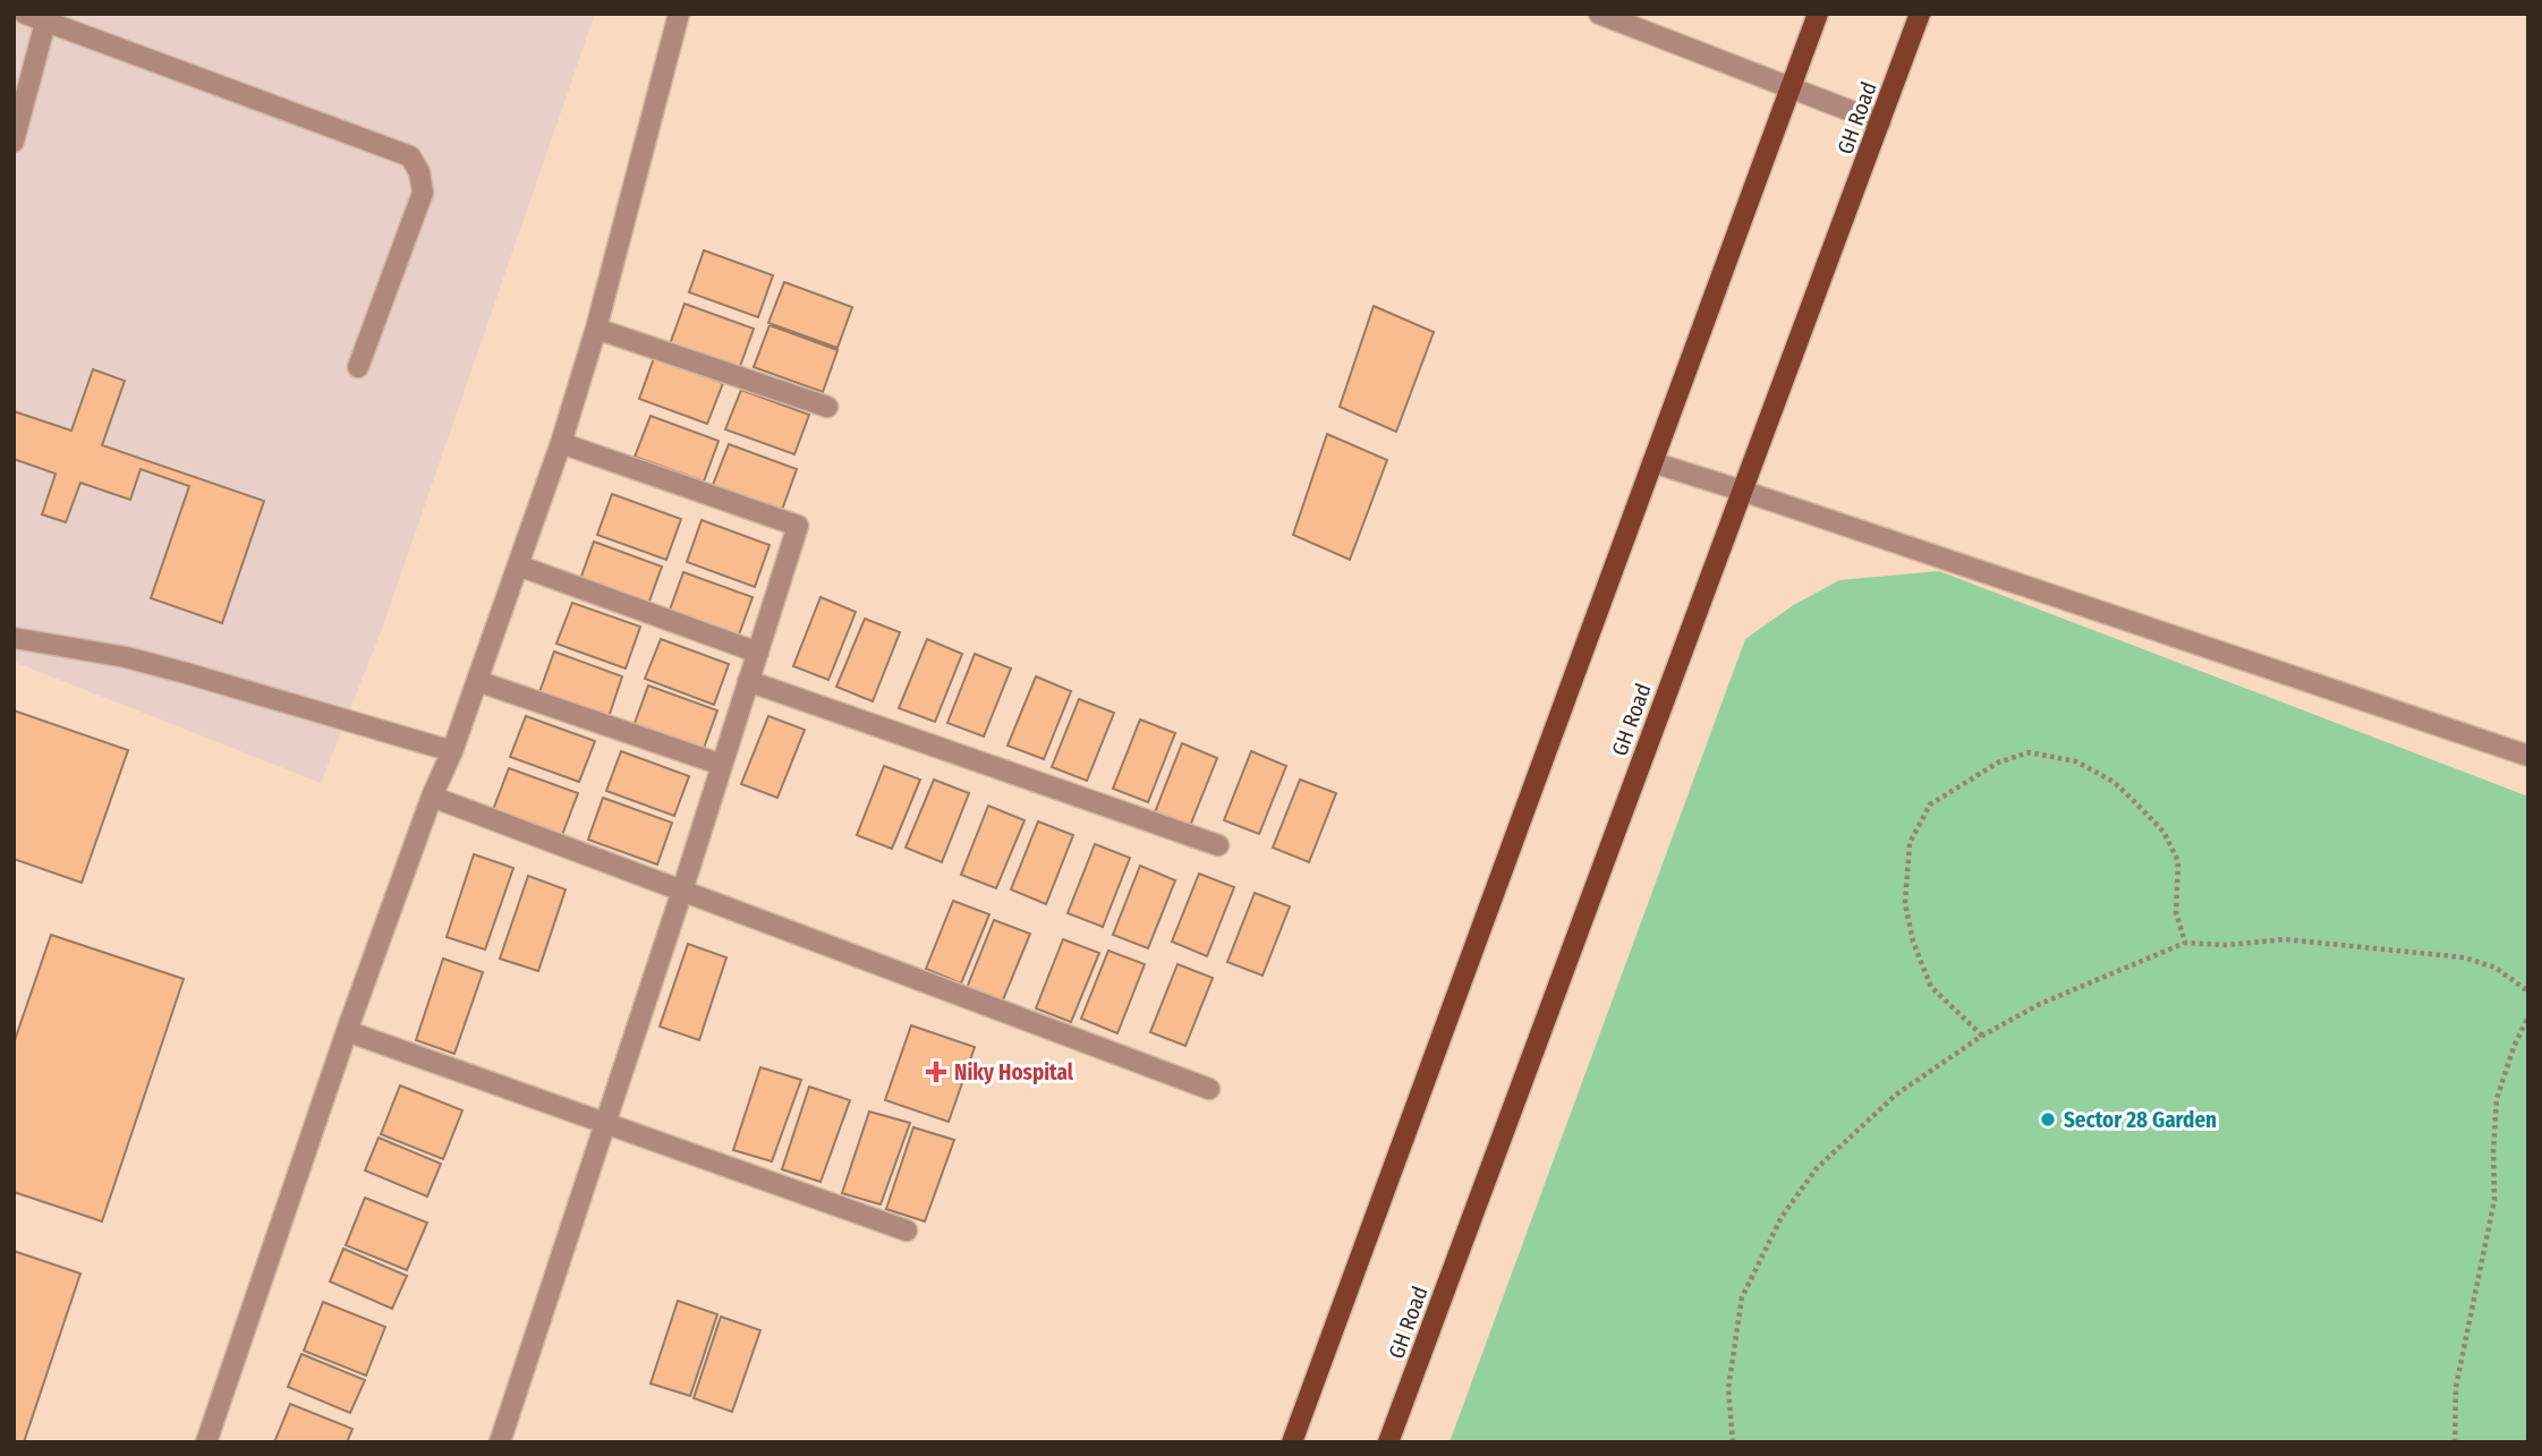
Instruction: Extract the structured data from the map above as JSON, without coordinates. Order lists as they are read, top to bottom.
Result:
{
  "streets": {
    "main road": ["GH Road"]
  },
  "places": {
    "health": ["Niky Hospital"],
    "other": ["Sector 28 Garden"]
  }
}
